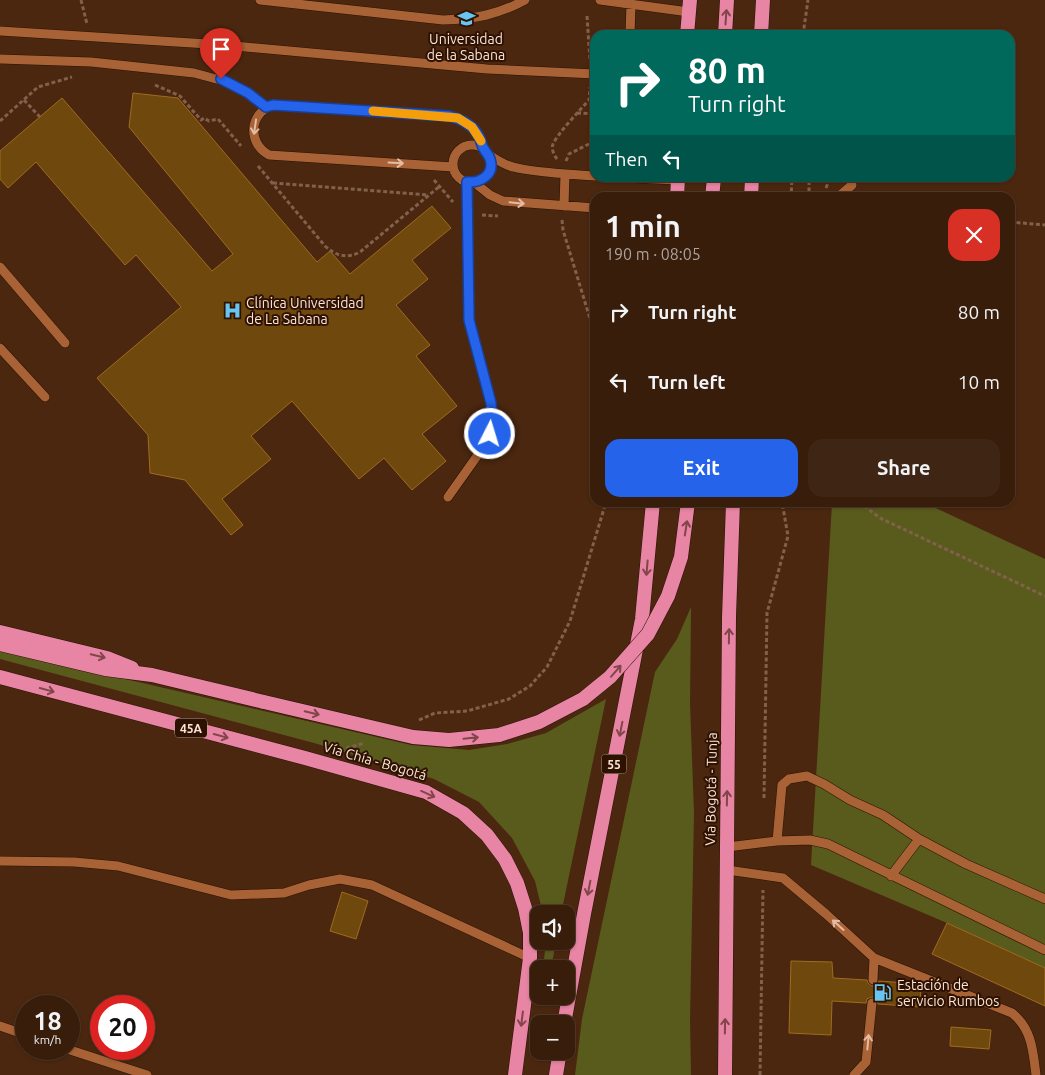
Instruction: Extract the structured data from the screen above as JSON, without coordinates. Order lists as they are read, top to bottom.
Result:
{
  "streets": {
    "highway": [
      "45A",
      "Vía Chía - Bogotá",
      "55",
      "Vía Bogotá - Tunja"
    ]
  },
  "one_way": ["Vía Chía - Bogotá"],
  "places": {
    "school or university": ["Universidad de la Sabana"],
    "hospital": ["Clínica Universidad de La Sabana"],
    "fuel station": ["Estación de servicio Rumbos"]
  },
  "page": {
    "turn": ["80 m", "Turn right"],
    "then": "Then",
    "heading": ["1 min", "190 m · 08:05"],
    "list": [
      {
        "name": "Turn right",
        "value": "80 m"
      },
      {
        "name": "Turn left",
        "value": "10 m"
      }
    ],
    "buttons": ["Exit", "Share"],
    "map_buttons": ["+", "−"],
    "speed": "18 km/h",
    "limit": "20"
  }
}
